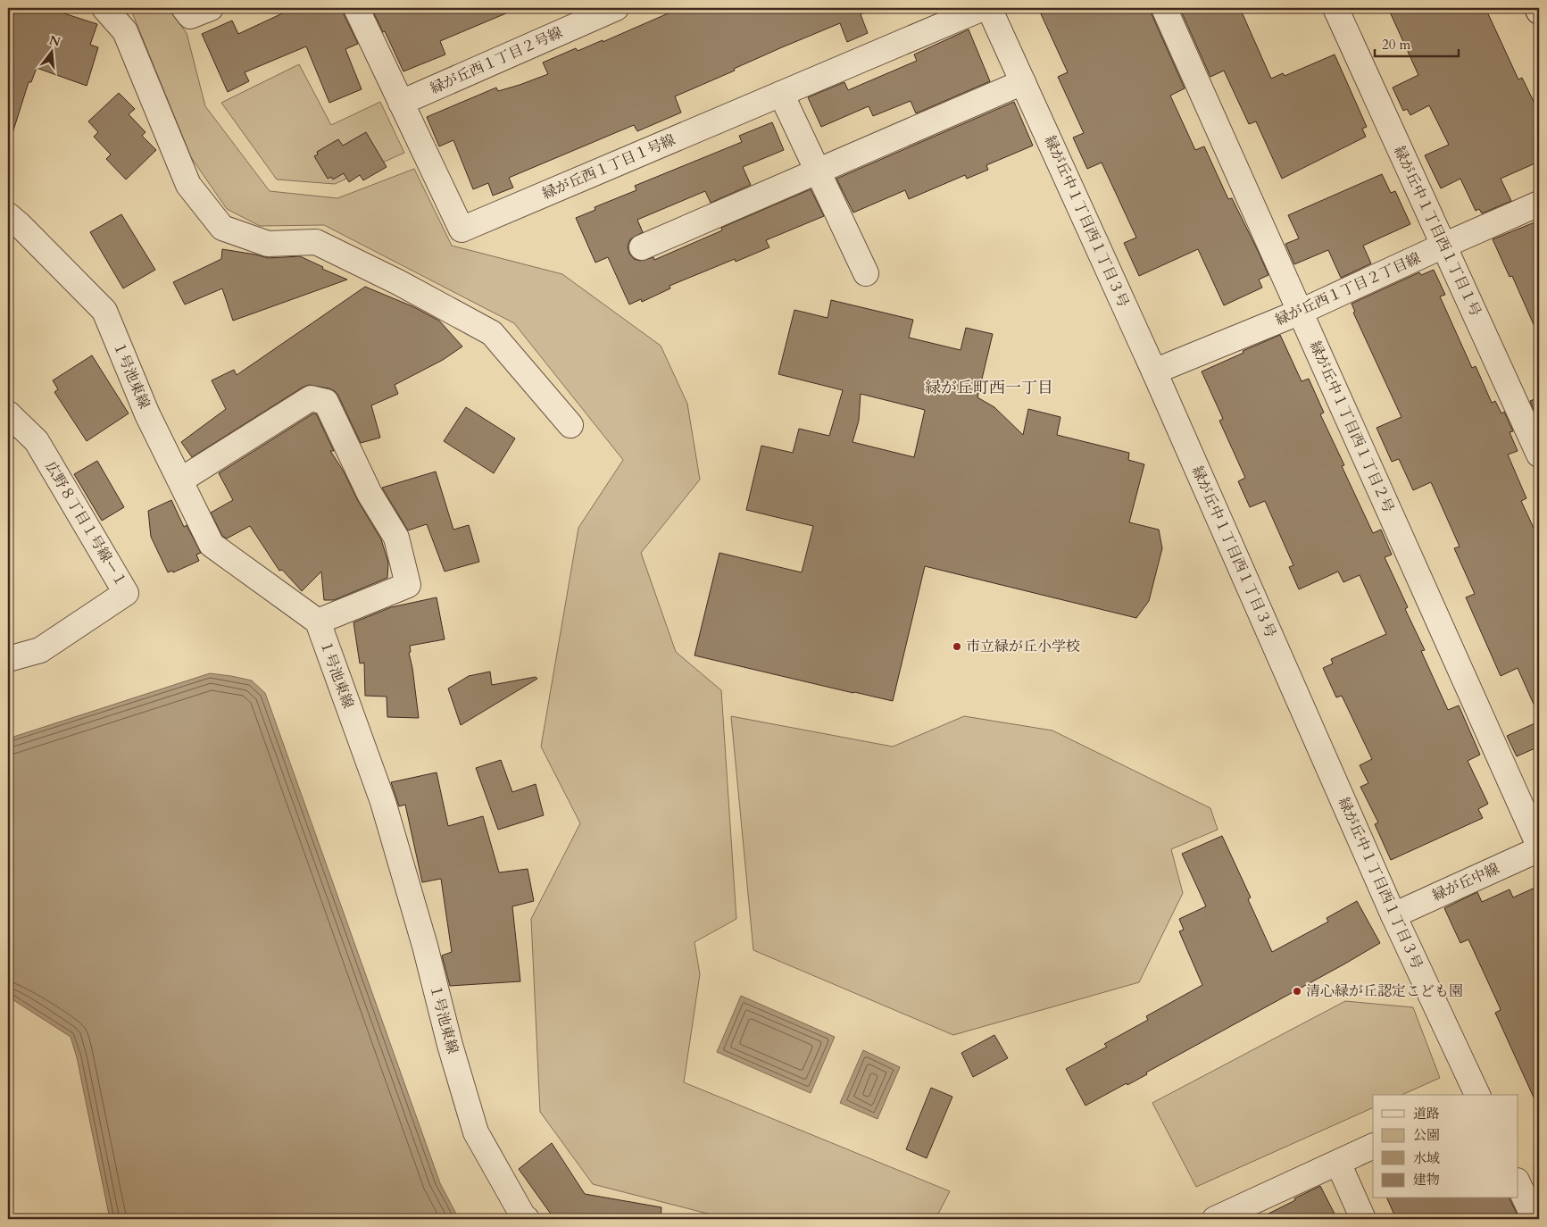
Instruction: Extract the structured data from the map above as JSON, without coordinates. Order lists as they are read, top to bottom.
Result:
{
  "streets": {
    "street": [
      "緑が丘西１丁目２号線",
      "緑が丘西１丁目１号線",
      "緑が丘中１丁目西１丁目３号",
      "緑が丘中１丁目西１丁目１号",
      "緑が丘西１丁目２丁目線",
      "１号池東線",
      "緑が丘中１丁目西１丁目２号",
      "広野８丁目１号線ー１",
      "緑が丘中線"
    ]
  },
  "crossings": [
    ["緑が丘西１丁目２号線", "緑が丘西１丁目１号線"],
    ["緑が丘中１丁目西１丁目３号", "緑が丘西１丁目２丁目線"],
    ["緑が丘中１丁目西１丁目３号", "緑が丘中線"],
    ["緑が丘中１丁目西１丁目１号", "緑が丘西１丁目２丁目線"],
    ["緑が丘西１丁目２丁目線", "緑が丘中１丁目西１丁目２号"]
  ],
  "districts": ["緑が丘町西一丁目"],
  "places": ["市立緑が丘小学校", "清心緑が丘認定こども園"],
  "legend": [
    "道路",
    "公園",
    "水域",
    "建物"
  ],
  "scale_bar": "20 m",
  "north": "top"
}
